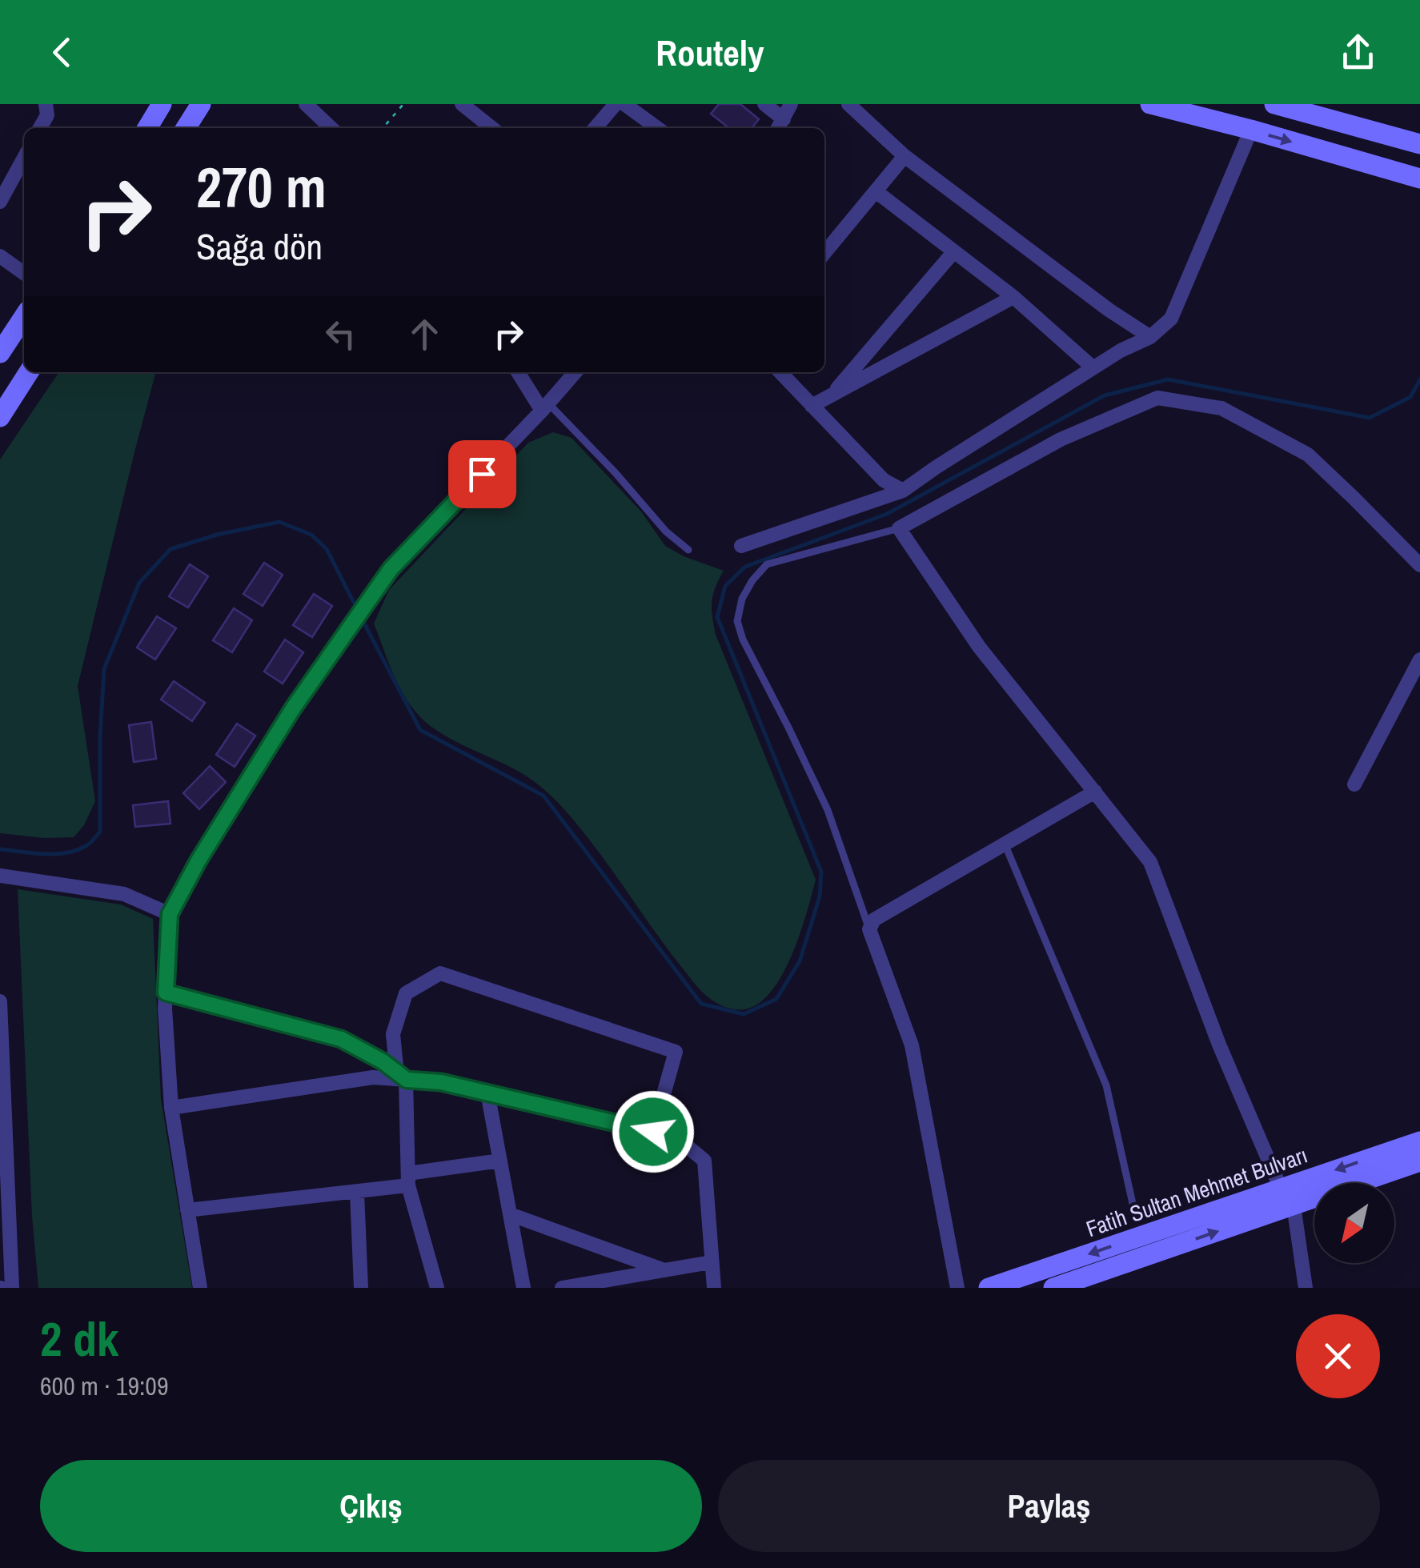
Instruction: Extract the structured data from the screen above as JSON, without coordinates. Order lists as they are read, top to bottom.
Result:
{
  "streets": {
    "street": ["Fatih Sultan Mehmet Bulvarı"]
  },
  "north": "bottom left",
  "page": {
    "header": "Routely",
    "turn": ["270 m", "Sağa dön"],
    "heading": ["2 dk", "600 m · 19:09"],
    "buttons": ["Çıkış", "Paylaş"]
  }
}
